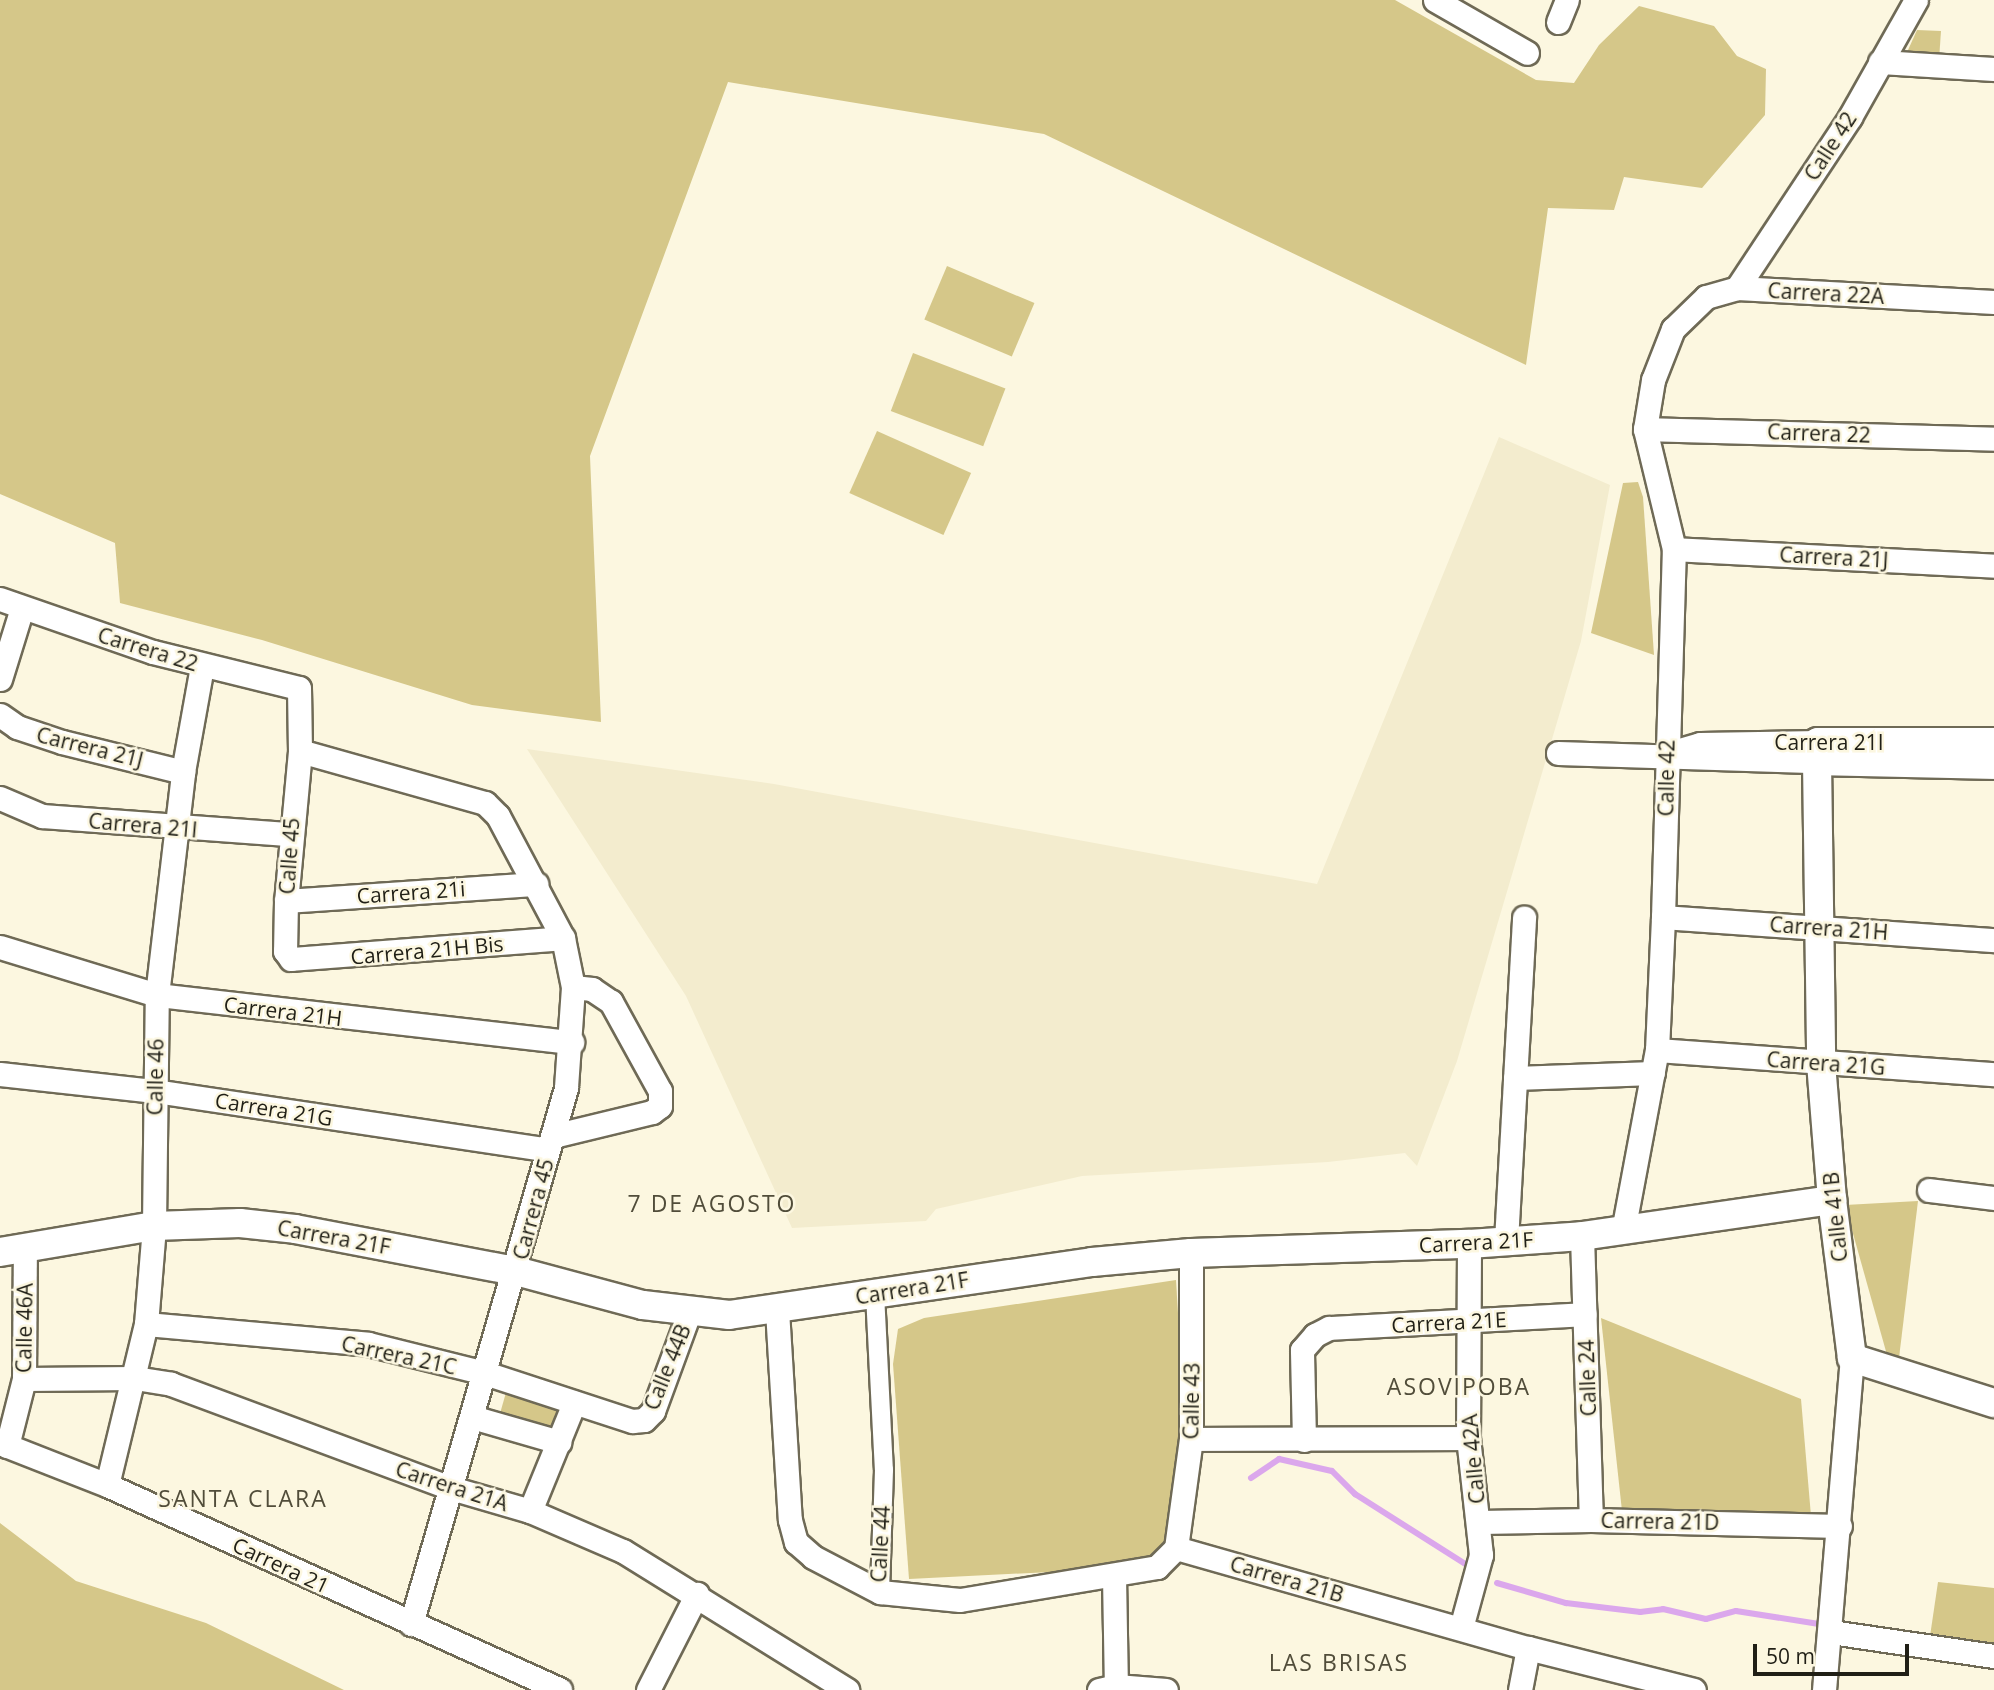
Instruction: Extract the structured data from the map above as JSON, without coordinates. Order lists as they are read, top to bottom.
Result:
{
  "streets": {
    "street": [
      "Calle 42",
      "Carrera 22A",
      "Carrera 22",
      "Carrera 21J",
      "Carrera 21I",
      "Calle 45",
      "Carrera 21i",
      "Carrera 21H",
      "Carrera 21H Bis",
      "Carrera 21G",
      "Calle 46",
      "Carrera 45",
      "Calle 41B",
      "Carrera 21F",
      "Carrera 21E",
      "Calle 46A",
      "Carrera 21C",
      "Calle 44B",
      "Calle 24",
      "Calle 43",
      "Calle 42A",
      "Carrera 21A",
      "Carrera 21D",
      "Calle 44",
      "Carrera 21",
      "Carrera 21B"
    ]
  },
  "crossings": [
    ["Calle 42", "Carrera 22A"],
    ["Calle 42", "Carrera 22"],
    ["Calle 42", "Carrera 21J"],
    ["Calle 42", "Carrera 21I"],
    ["Calle 42", "Carrera 21H"],
    ["Calle 42", "Carrera 21G"],
    ["Calle 42", "Carrera 21F"],
    ["Carrera 22", "Calle 45"],
    ["Carrera 22", "Calle 46"],
    ["Carrera 21J", "Calle 46"],
    ["Carrera 21I", "Calle 45"],
    ["Carrera 21I", "Calle 46"],
    ["Carrera 21I", "Calle 41B"],
    ["Calle 45", "Carrera 21i"],
    ["Calle 45", "Carrera 21H Bis"],
    ["Calle 45", "Carrera 45"],
    ["Carrera 21i", "Carrera 45"],
    ["Carrera 21H", "Calle 46"],
    ["Carrera 21H", "Carrera 45"],
    ["Carrera 21H", "Calle 41B"],
    ["Carrera 21H Bis", "Carrera 45"],
    ["Carrera 21G", "Calle 46"],
    ["Carrera 21G", "Carrera 45"],
    ["Carrera 21G", "Calle 41B"],
    ["Calle 46", "Carrera 21F"],
    ["Calle 46", "Carrera 21C"],
    ["Calle 46", "Carrera 21A"],
    ["Calle 46", "Carrera 21"],
    ["Carrera 45", "Carrera 21F"],
    ["Carrera 45", "Carrera 21C"],
    ["Carrera 45", "Carrera 21A"],
    ["Carrera 45", "Carrera 21"],
    ["Calle 41B", "Carrera 21F"],
    ["Calle 41B", "Carrera 21D"],
    ["Carrera 21F", "Calle 46A"],
    ["Carrera 21F", "Calle 44B"],
    ["Carrera 21F", "Calle 24"],
    ["Carrera 21F", "Calle 43"],
    ["Carrera 21F", "Calle 42A"],
    ["Carrera 21F", "Calle 44"],
    ["Carrera 21E", "Calle 24"],
    ["Carrera 21E", "Calle 42A"],
    ["Calle 46A", "Carrera 21A"],
    ["Calle 46A", "Carrera 21"],
    ["Carrera 21C", "Calle 44B"],
    ["Calle 24", "Carrera 21D"],
    ["Calle 43", "Carrera 21B"],
    ["Calle 42A", "Carrera 21D"],
    ["Calle 42A", "Carrera 21B"]
  ],
  "districts": [
    "7 DE AGOSTO",
    "ASOVIPOBA",
    "SANTA CLARA",
    "LAS BRISAS"
  ],
  "scale_bar": "50 m"
}
